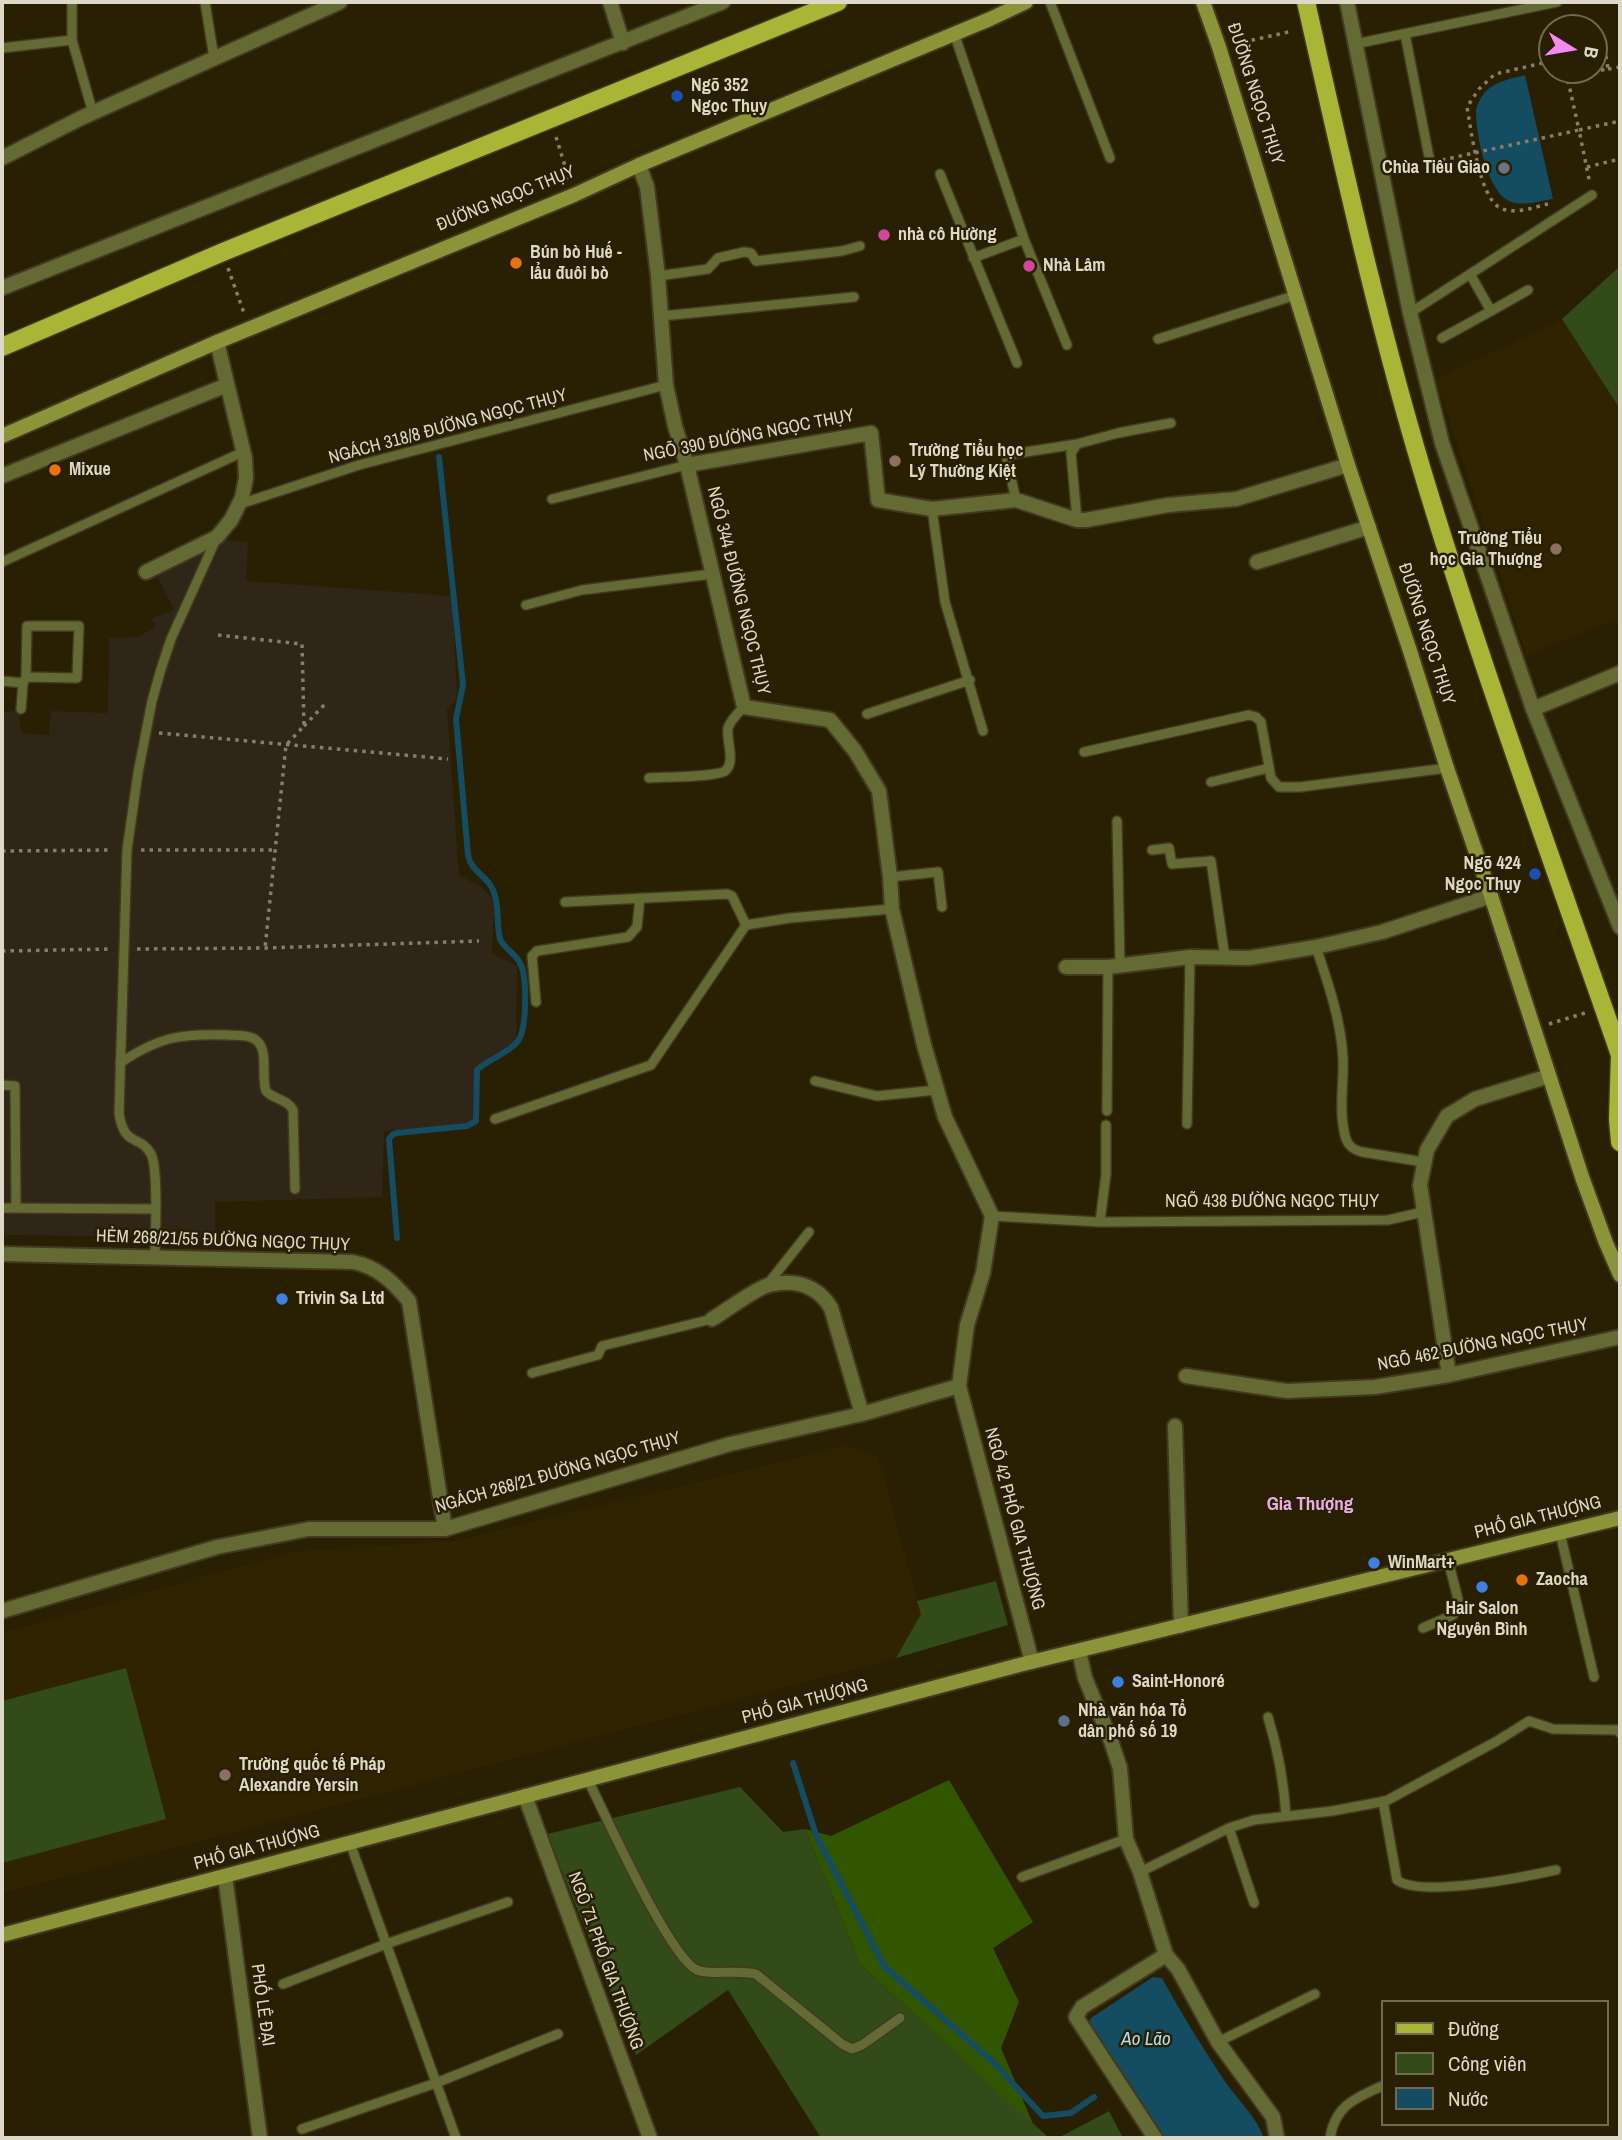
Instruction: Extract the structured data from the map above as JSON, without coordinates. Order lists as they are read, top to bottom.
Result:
{
  "streets": {
    "street": [
      "ĐƯỜNG NGỌC THỤY",
      "NGÕ 390 ĐƯỜNG NGỌC THỤY",
      "NGÕ 344 ĐƯỜNG NGỌC THỤY",
      "HẺM 268/21/55 ĐƯỜNG NGỌC THỤY",
      "NGÕ 462 ĐƯỜNG NGỌC THỤY",
      "NGÁCH 268/21 ĐƯỜNG NGỌC THỤY",
      "PHỐ GIA THƯỢNG",
      "NGÕ 42 PHỐ GIA THƯỢNG",
      "NGÕ 71 PHỐ GIA THƯỢNG",
      "PHỐ LÊ ĐẠI"
    ],
    "lane": ["NGÁCH 318/8 ĐƯỜNG NGỌC THỤY", "NGÕ 438 ĐƯỜNG NGỌC THỤY"]
  },
  "crossings": [
    ["ĐƯỜNG NGỌC THỤY", "NGÕ 390 ĐƯỜNG NGỌC THỤY"],
    ["ĐƯỜNG NGỌC THỤY", "NGÕ 344 ĐƯỜNG NGỌC THỤY"],
    ["NGÁCH 318/8 ĐƯỜNG NGỌC THỤY", "NGÕ 344 ĐƯỜNG NGỌC THỤY"],
    ["NGÕ 390 ĐƯỜNG NGỌC THỤY", "NGÕ 344 ĐƯỜNG NGỌC THỤY"],
    ["NGÕ 344 ĐƯỜNG NGỌC THỤY", "NGÕ 438 ĐƯỜNG NGỌC THỤY"],
    ["HẺM 268/21/55 ĐƯỜNG NGỌC THỤY", "NGÁCH 268/21 ĐƯỜNG NGỌC THỤY"],
    ["NGÁCH 268/21 ĐƯỜNG NGỌC THỤY", "NGÕ 42 PHỐ GIA THƯỢNG"],
    ["PHỐ GIA THƯỢNG", "NGÕ 42 PHỐ GIA THƯỢNG"],
    ["PHỐ GIA THƯỢNG", "NGÕ 71 PHỐ GIA THƯỢNG"],
    ["PHỐ GIA THƯỢNG", "PHỐ LÊ ĐẠI"]
  ],
  "districts": ["Gia Thượng"],
  "water": ["Ao Lão"],
  "places": [
    "Ngõ 352 Ngọc Thụy",
    "Chùa Tiêu Giao",
    "nhà cô Hường",
    "Bún bò Huế - lẩu đuôi bò",
    "Nhà Lâm",
    "Trường Tiểu học Lý Thường Kiệt",
    "Mixue",
    "Trường Tiểu học Gia Thượng",
    "Ngõ 424 Ngọc Thụy",
    "Trivin Sa Ltd",
    "WinMart+",
    "Zaocha",
    "Hair Salon Nguyên Bình",
    "Saint-Honoré",
    "Nhà văn hóa Tổ dân phố số 19",
    "Trường quốc tế Pháp Alexandre Yersin"
  ],
  "legend": ["Đường", "Công viên", "Nước"],
  "north": "right"
}
